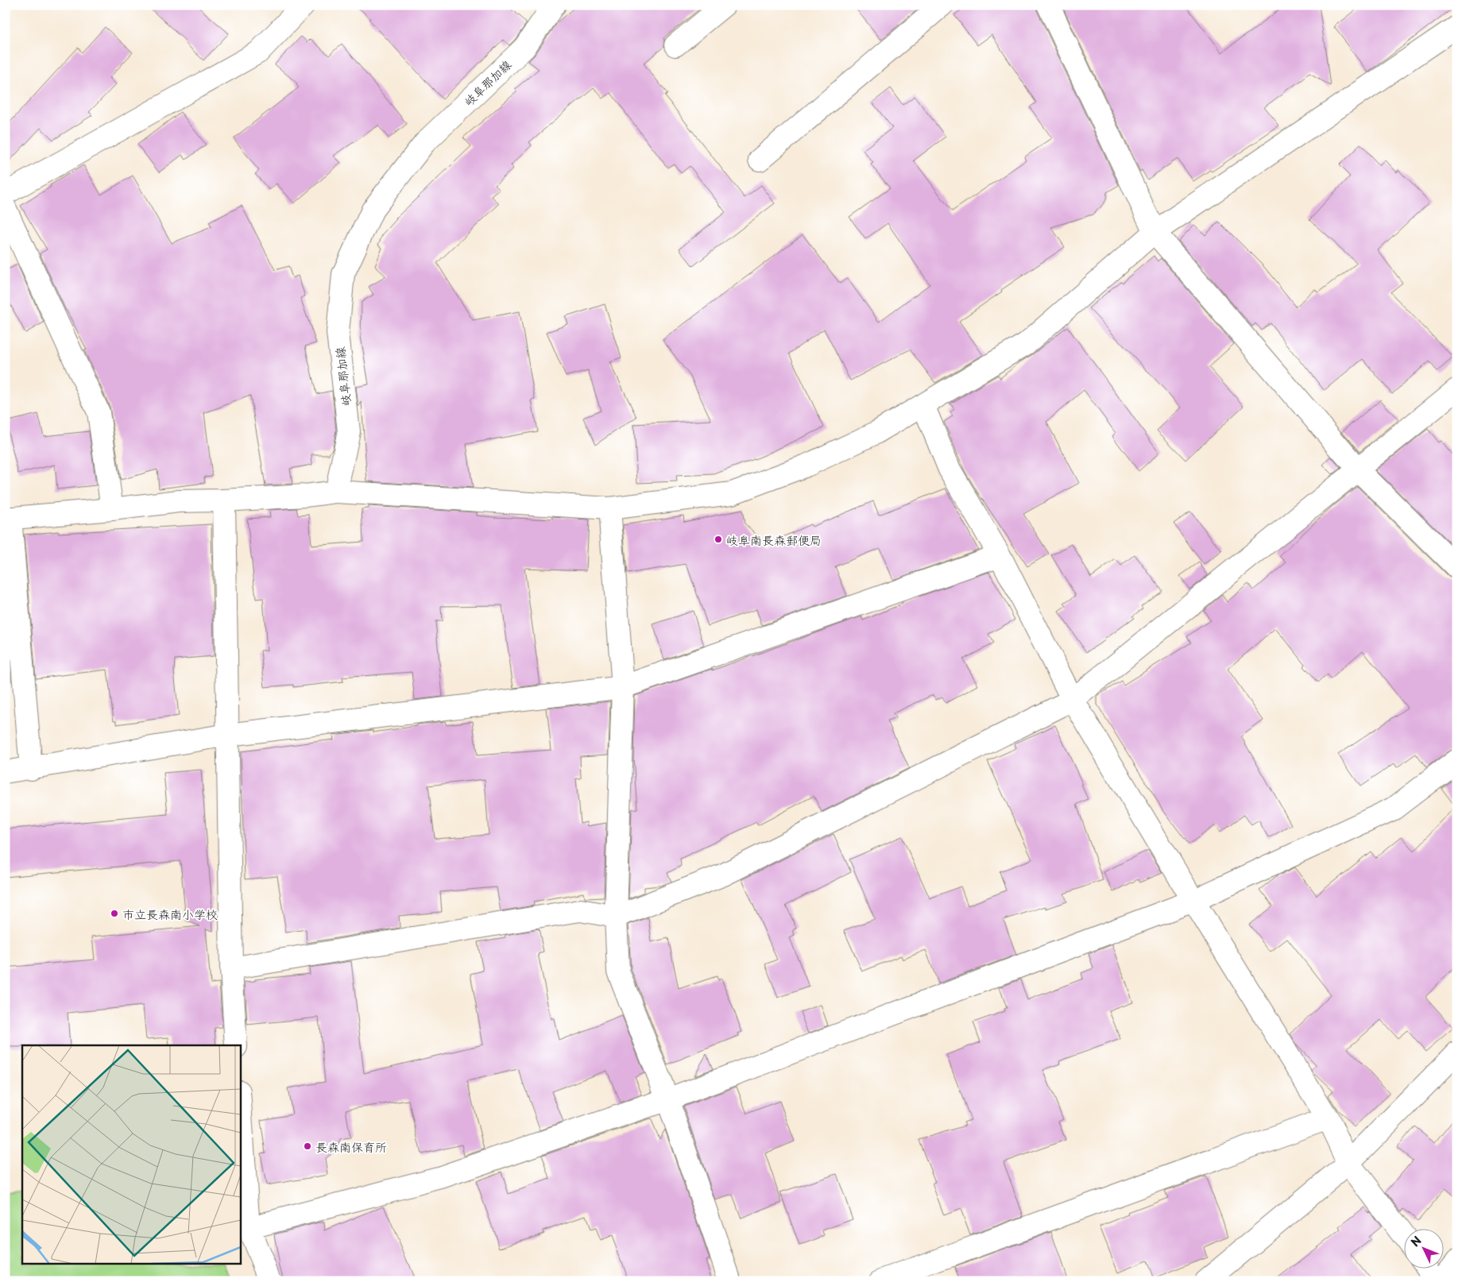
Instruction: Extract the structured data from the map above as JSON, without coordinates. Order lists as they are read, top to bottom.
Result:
{
  "streets": {
    "street": ["岐阜那加線"]
  },
  "places": ["岐阜南長森郵便局", "市立長森南小学校", "長森南保育所"],
  "north": "top left"
}
